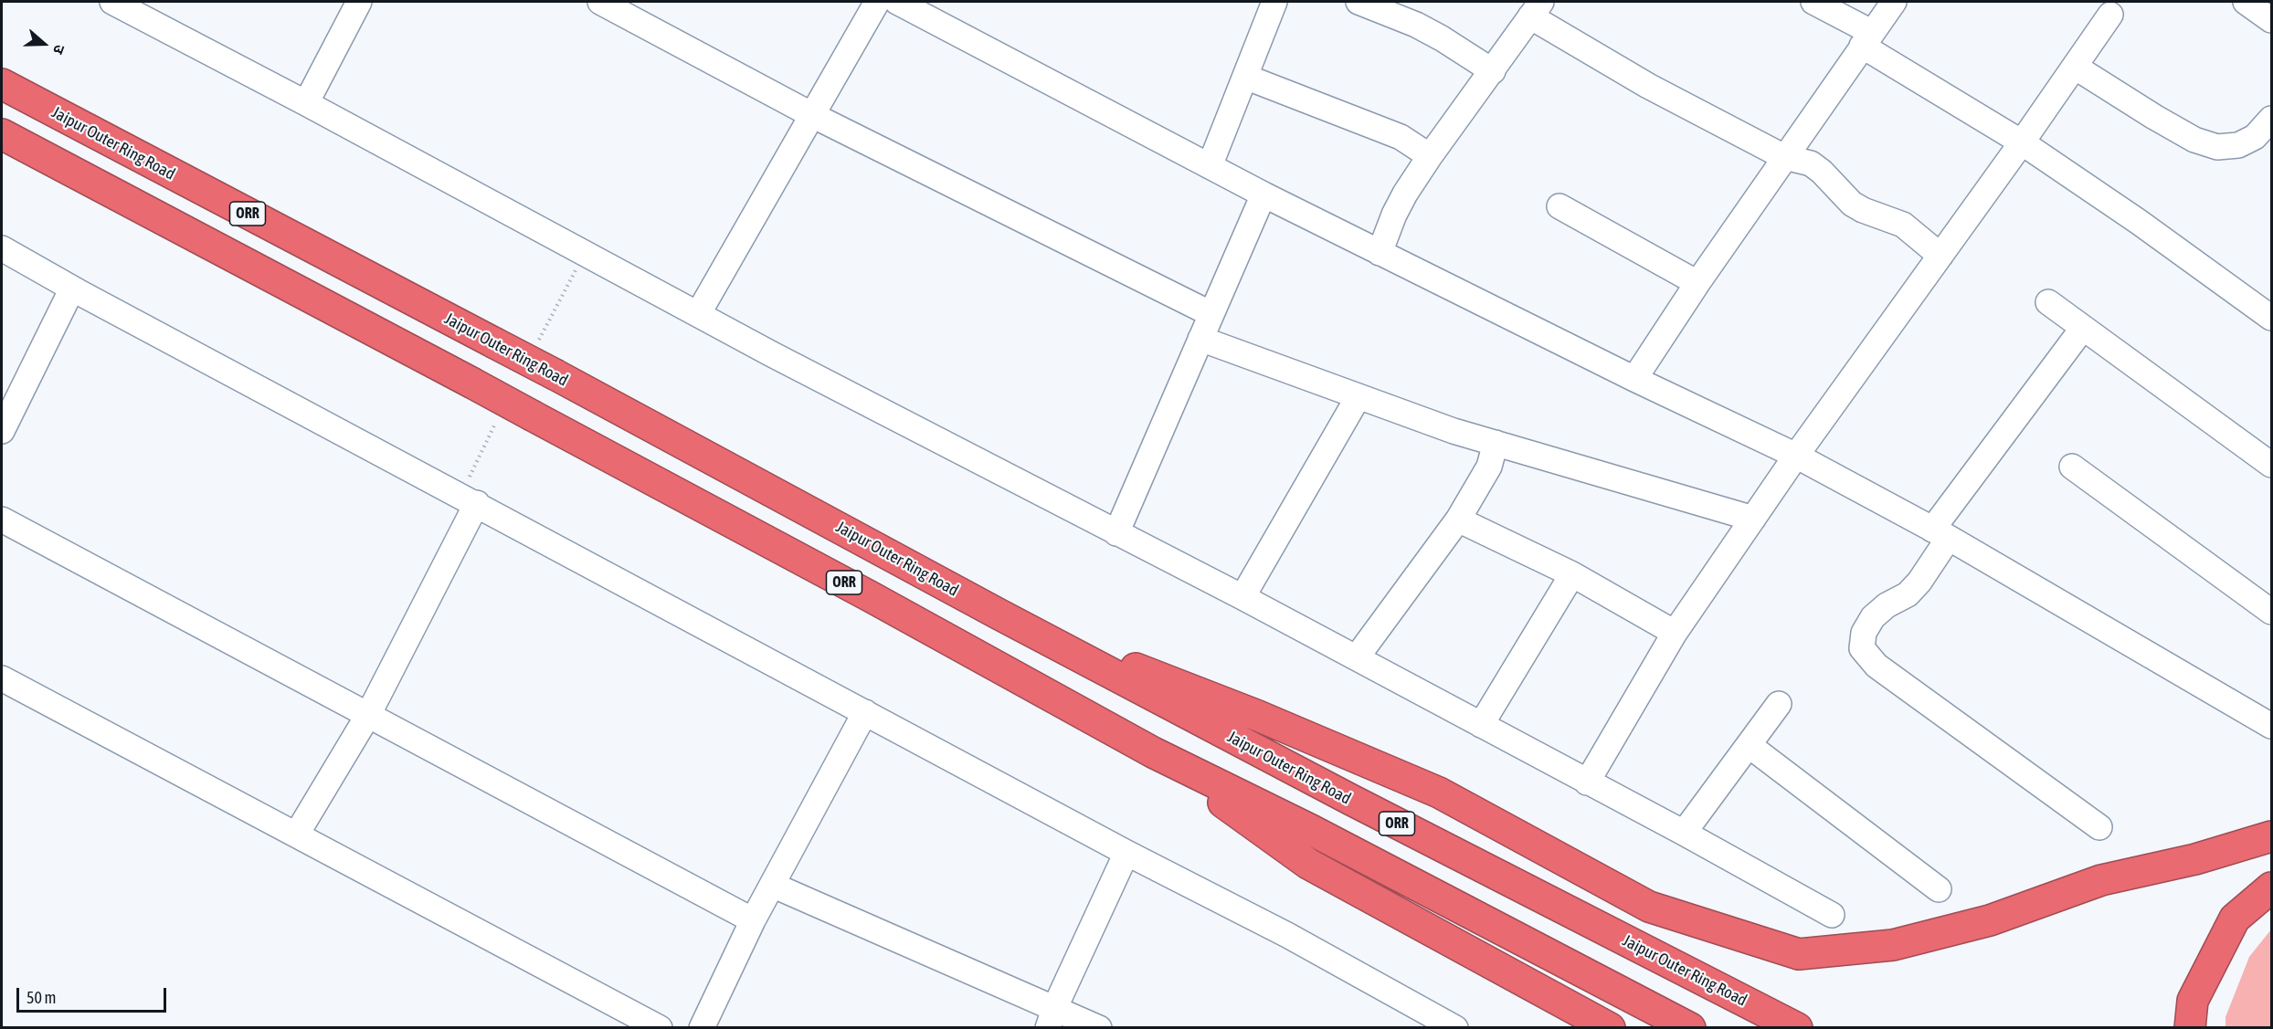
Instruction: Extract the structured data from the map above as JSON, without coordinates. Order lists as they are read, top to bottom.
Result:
{
  "streets": {
    "highway": ["Jaipur Outer Ring Road", "ORR"]
  },
  "scale_bar": "50 m",
  "north": "right"
}
